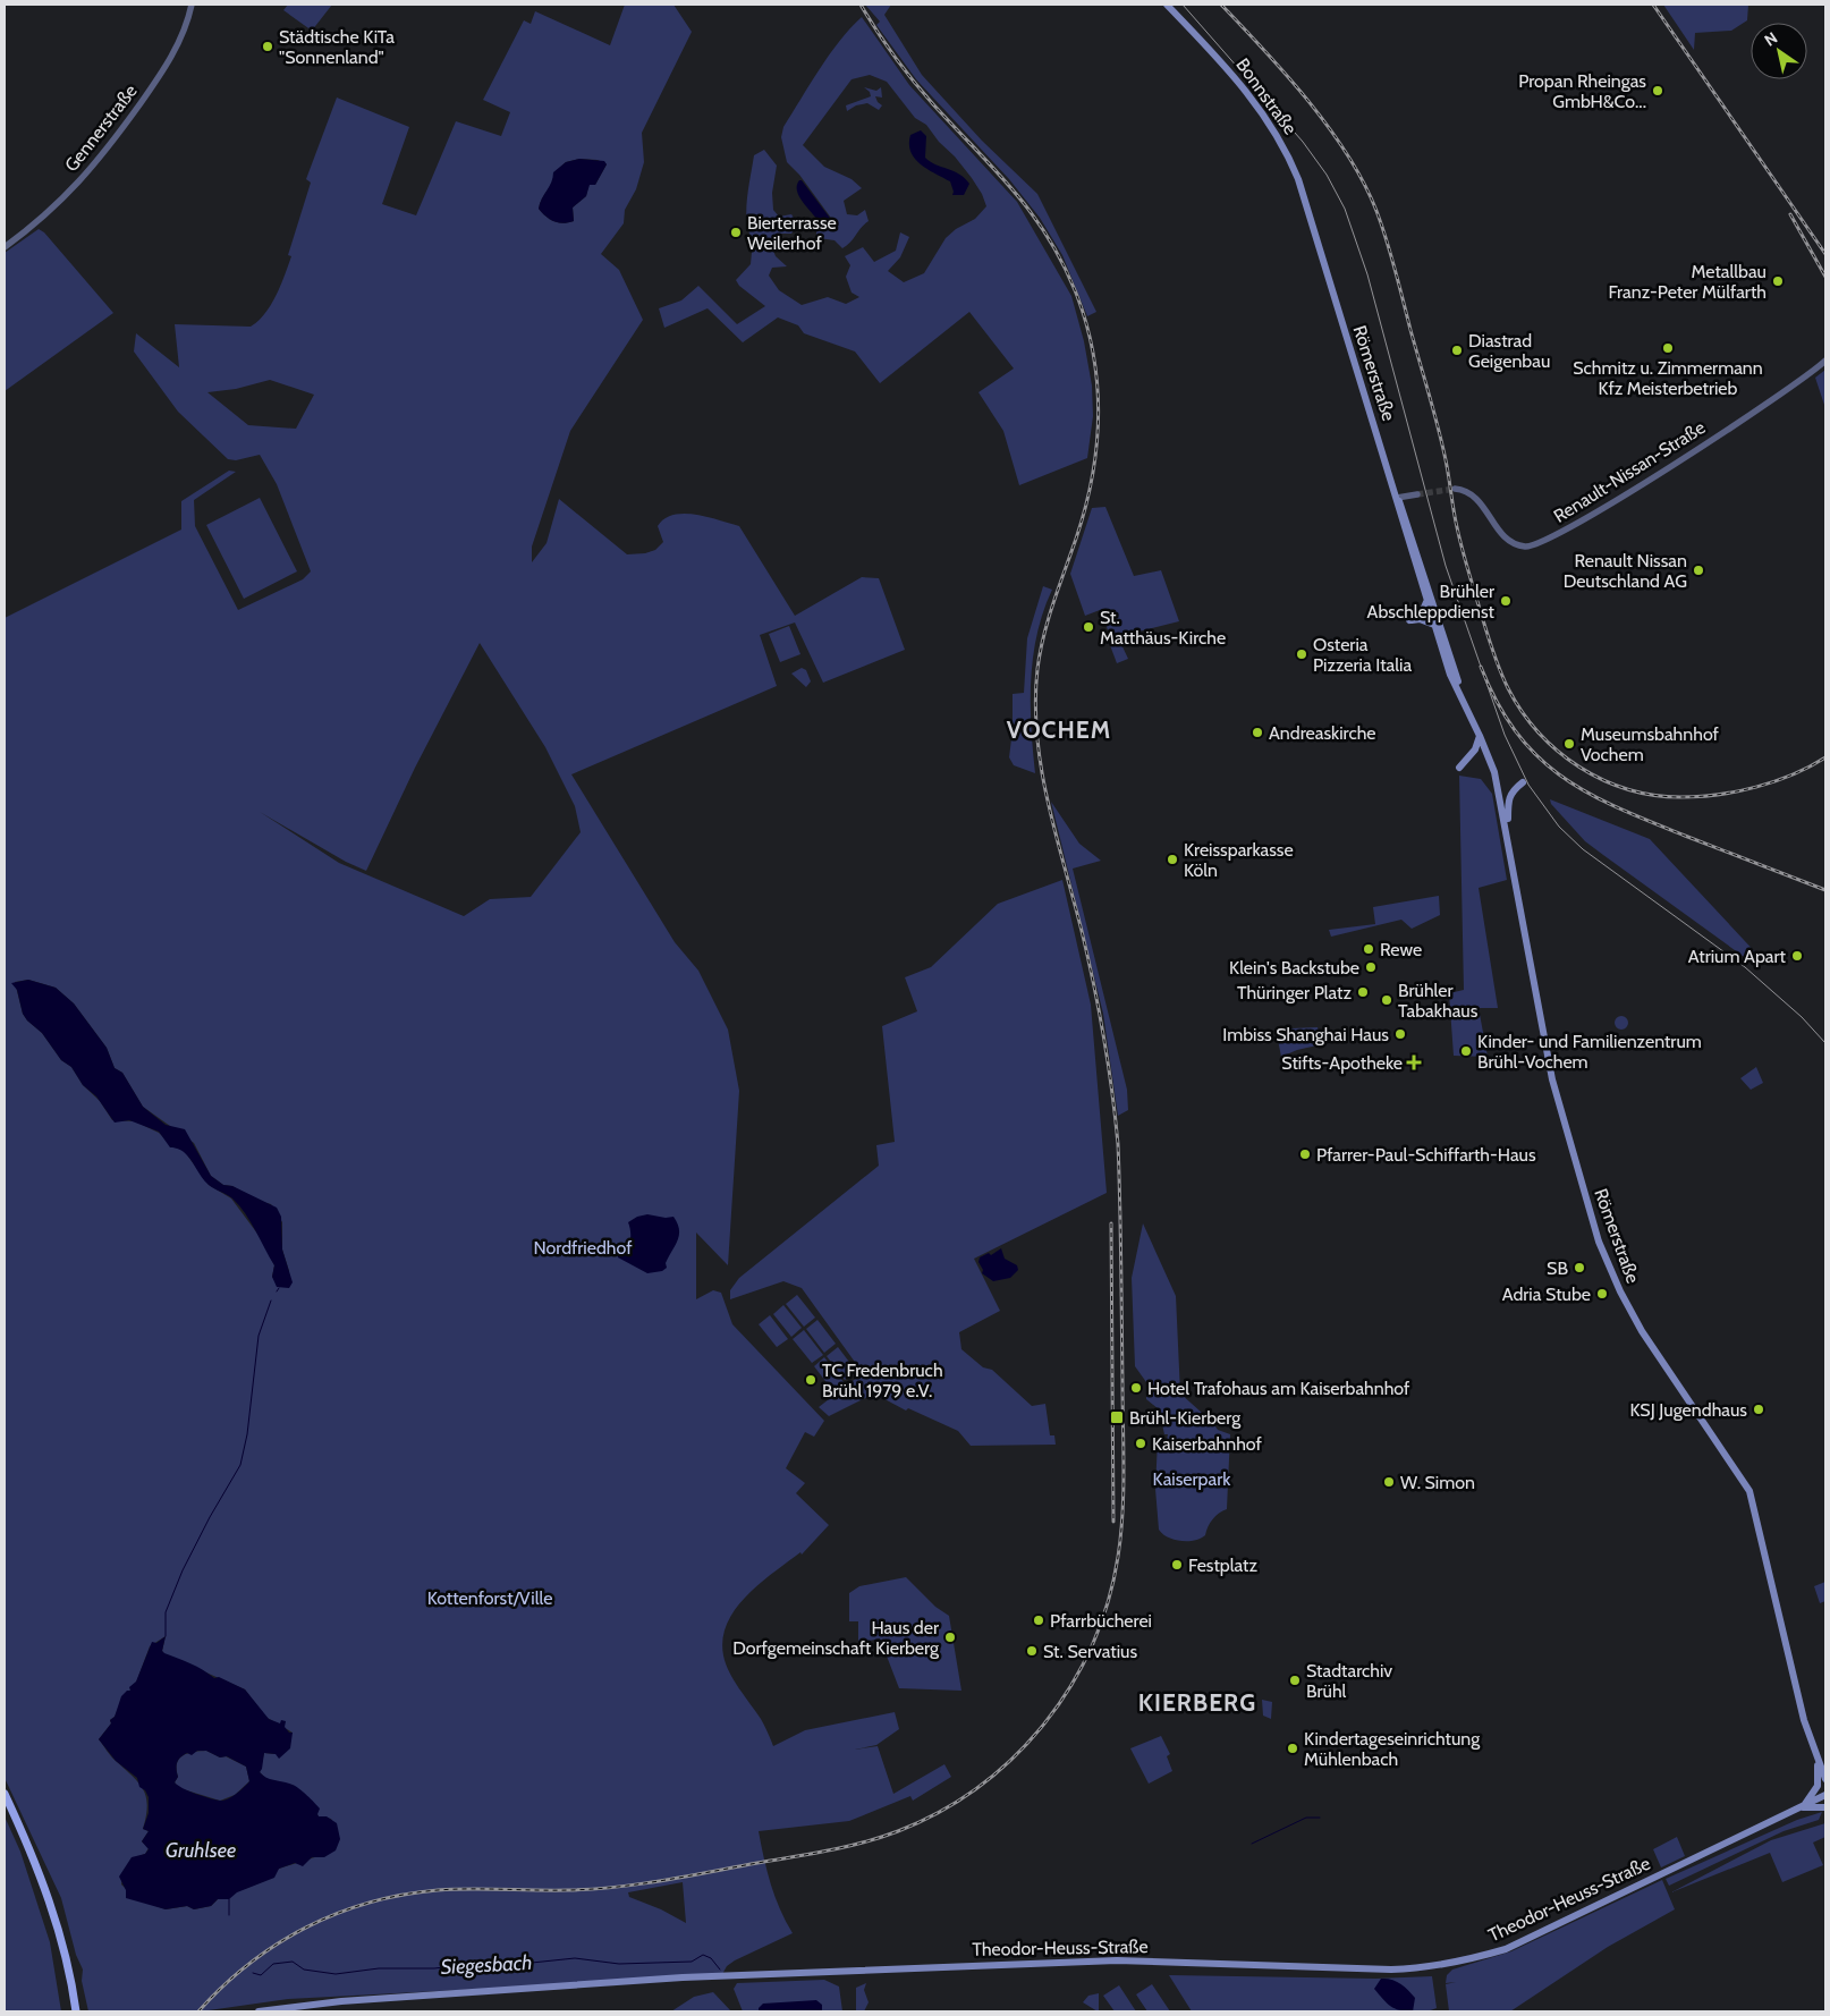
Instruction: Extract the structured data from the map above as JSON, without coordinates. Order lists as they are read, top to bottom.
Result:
{
  "streets": {
    "main road": ["Bonnstraße", "Römerstraße", "Theodor-Heuss-Straße"],
    "street": ["Gennerstraße", "Renault-Nissan-Straße"]
  },
  "crossings": [
    ["Bonnstraße", "Römerstraße"]
  ],
  "districts": ["VOCHEM", "KIERBERG"],
  "water": ["Gruhlsee", "Siegesbach"],
  "parks": ["Nordfriedhof", "Kaiserpark", "Kottenforst/Ville"],
  "places": {
    "other": [
      "Städtische KiTa \"Sonnenland\"",
      "Propan Rheingas GmbH&Co...",
      "Bierterrasse Weilerhof",
      "Metallbau Franz-Peter Mülfarth",
      "Schmitz u. Zimmermann Kfz Meisterbetrieb",
      "Diastrad Geigenbau",
      "Renault Nissan Deutschland AG",
      "Brühler Abschleppdienst",
      "St. Matthäus-Kirche",
      "Osteria Pizzeria Italia",
      "Andreaskirche",
      "Museumsbahnhof Vochem",
      "Kreissparkasse Köln",
      "Rewe",
      "Atrium Apart",
      "Klein's Backstube",
      "Thüringer Platz",
      "Brühler Tabakhaus",
      "Imbiss Shanghai Haus",
      "Kinder- und Familienzentrum Brühl-Vochem",
      "Pfarrer-Paul-Schiffarth-Haus",
      "SB",
      "Adria Stube",
      "TC Fredenbruch Brühl 1979 e.V.",
      "Hotel Trafohaus am Kaiserbahnhof",
      "KSJ Jugendhaus",
      "Kaiserbahnhof",
      "W. Simon",
      "Festplatz",
      "Pfarrbücherei",
      "Haus der Dorfgemeinschaft Kierberg",
      "St. Servatius",
      "Stadtarchiv Brühl",
      "Kindertageseinrichtung Mühlenbach"
    ],
    "health": ["Stifts-Apotheke"],
    "transit": ["Brühl-Kierberg"]
  },
  "north": "top left"
}
